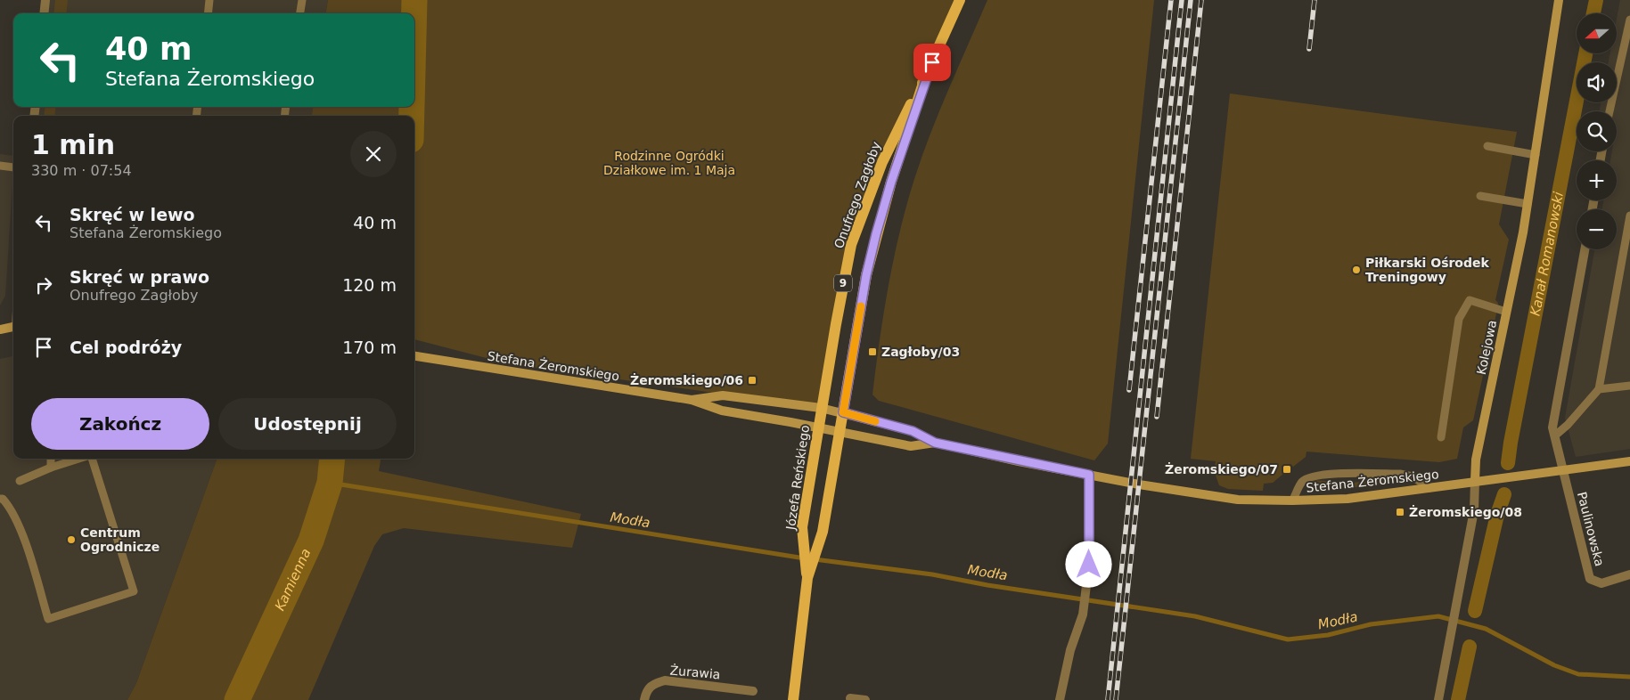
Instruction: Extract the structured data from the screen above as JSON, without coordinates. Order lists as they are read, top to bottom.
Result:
{
  "streets": {
    "main road": ["Onufrego Zagłoby", "9", "Józefa Reńskiego"],
    "street": [
      "Kolejowa",
      "Stefana Żeromskiego",
      "Paulinowska",
      "Żurawia"
    ]
  },
  "crossings": [
    ["Onufrego Zagłoby", "Stefana Żeromskiego"],
    ["Onufrego Zagłoby", "Józefa Reńskiego"],
    ["Kolejowa", "Stefana Żeromskiego"],
    ["Stefana Żeromskiego", "Józefa Reńskiego"],
    ["Stefana Żeromskiego", "Paulinowska"]
  ],
  "water": ["Kanał Romanowski", "Modła", "Kamienna"],
  "parks": ["Rodzinne Ogródki Działkowe im. 1 Maja"],
  "places": {
    "other": ["Piłkarski Ośrodek Treningowy", "Centrum Ogrodnicze"],
    "transit": [
      "Zagłoby/03",
      "Żeromskiego/06",
      "Żeromskiego/07",
      "Żeromskiego/08"
    ]
  },
  "north": "left",
  "page": {
    "map_buttons": ["+", "−"],
    "turn": ["40 m", "Stefana Żeromskiego"],
    "heading": ["1 min", "330 m · 07:54"],
    "list": [
      {
        "name": "Skręć w lewo",
        "note": "Stefana Żeromskiego",
        "value": "40 m"
      },
      {
        "name": "Skręć w prawo",
        "note": "Onufrego Zagłoby",
        "value": "120 m"
      },
      {
        "name": "Cel podróży",
        "value": "170 m"
      }
    ],
    "buttons": ["Zakończ", "Udostępnij"]
  }
}
